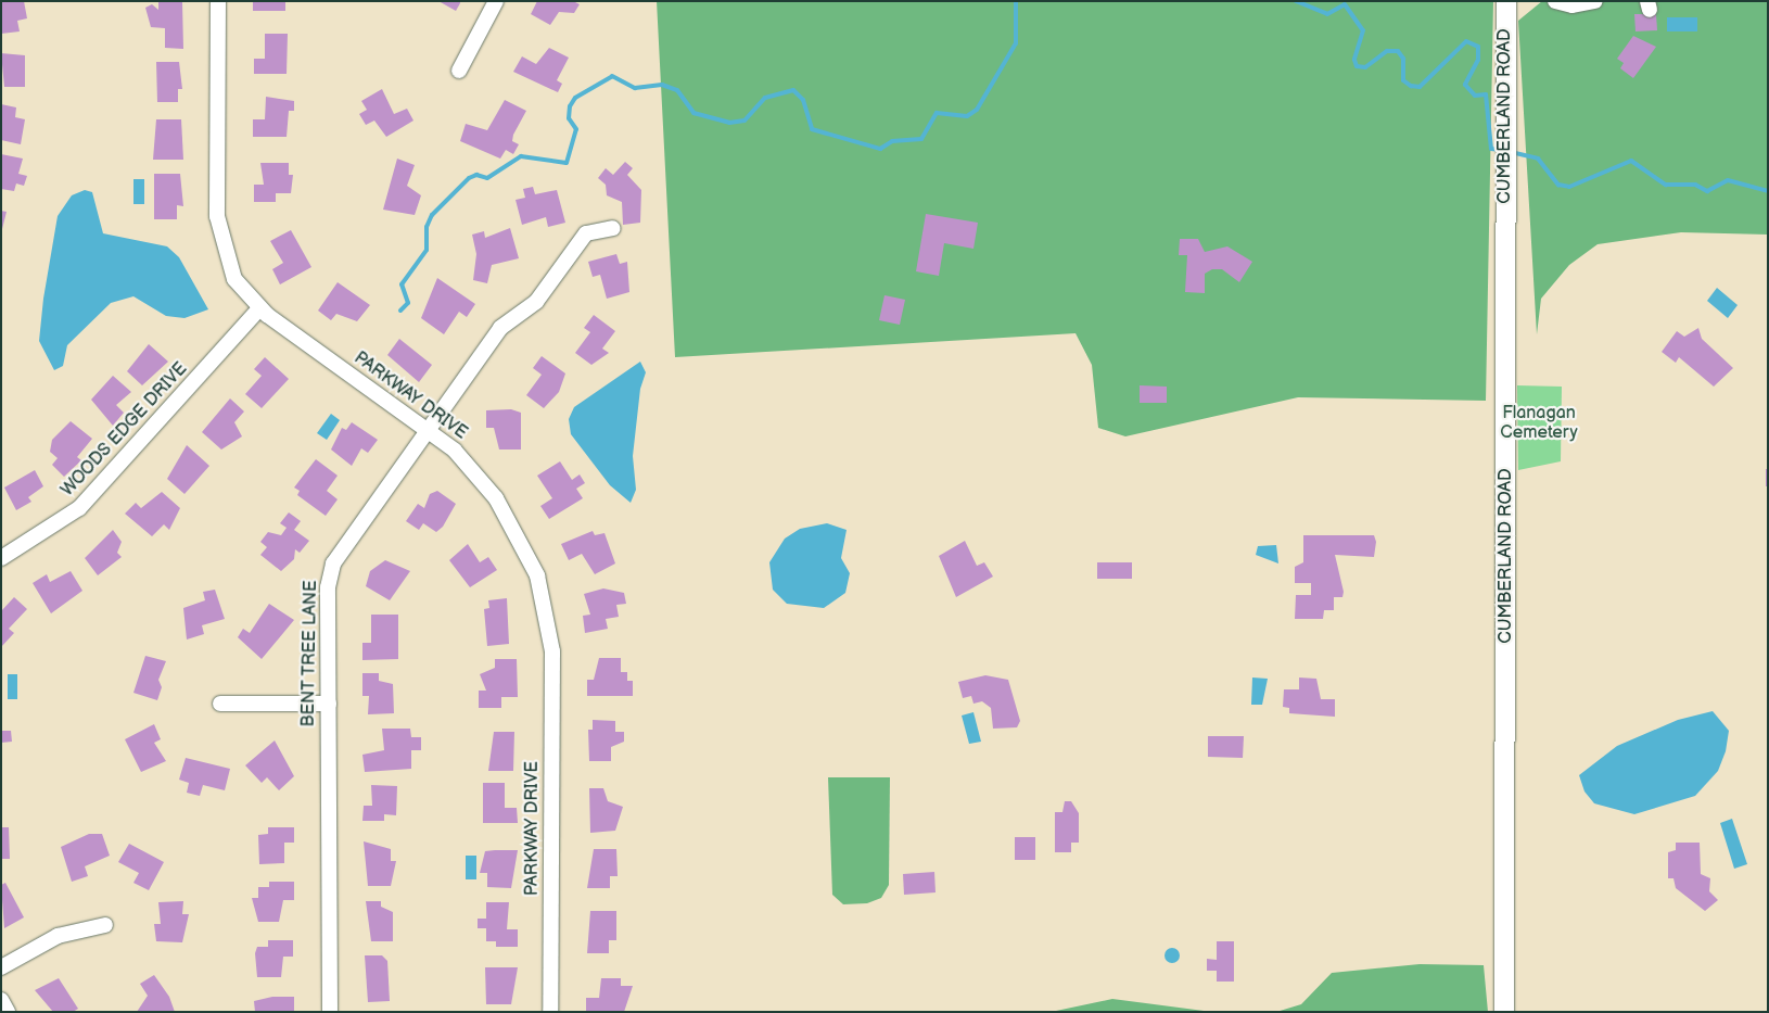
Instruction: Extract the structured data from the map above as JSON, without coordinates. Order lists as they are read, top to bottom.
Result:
{
  "streets": {
    "main road": ["CUMBERLAND ROAD"],
    "street": ["PARKWAY DRIVE", "WOODS EDGE DRIVE", "BENT TREE LANE"]
  },
  "crossings": [
    ["PARKWAY DRIVE", "WOODS EDGE DRIVE"],
    ["PARKWAY DRIVE", "BENT TREE LANE"]
  ],
  "parks": ["Flanagan Cemetery"]
}
